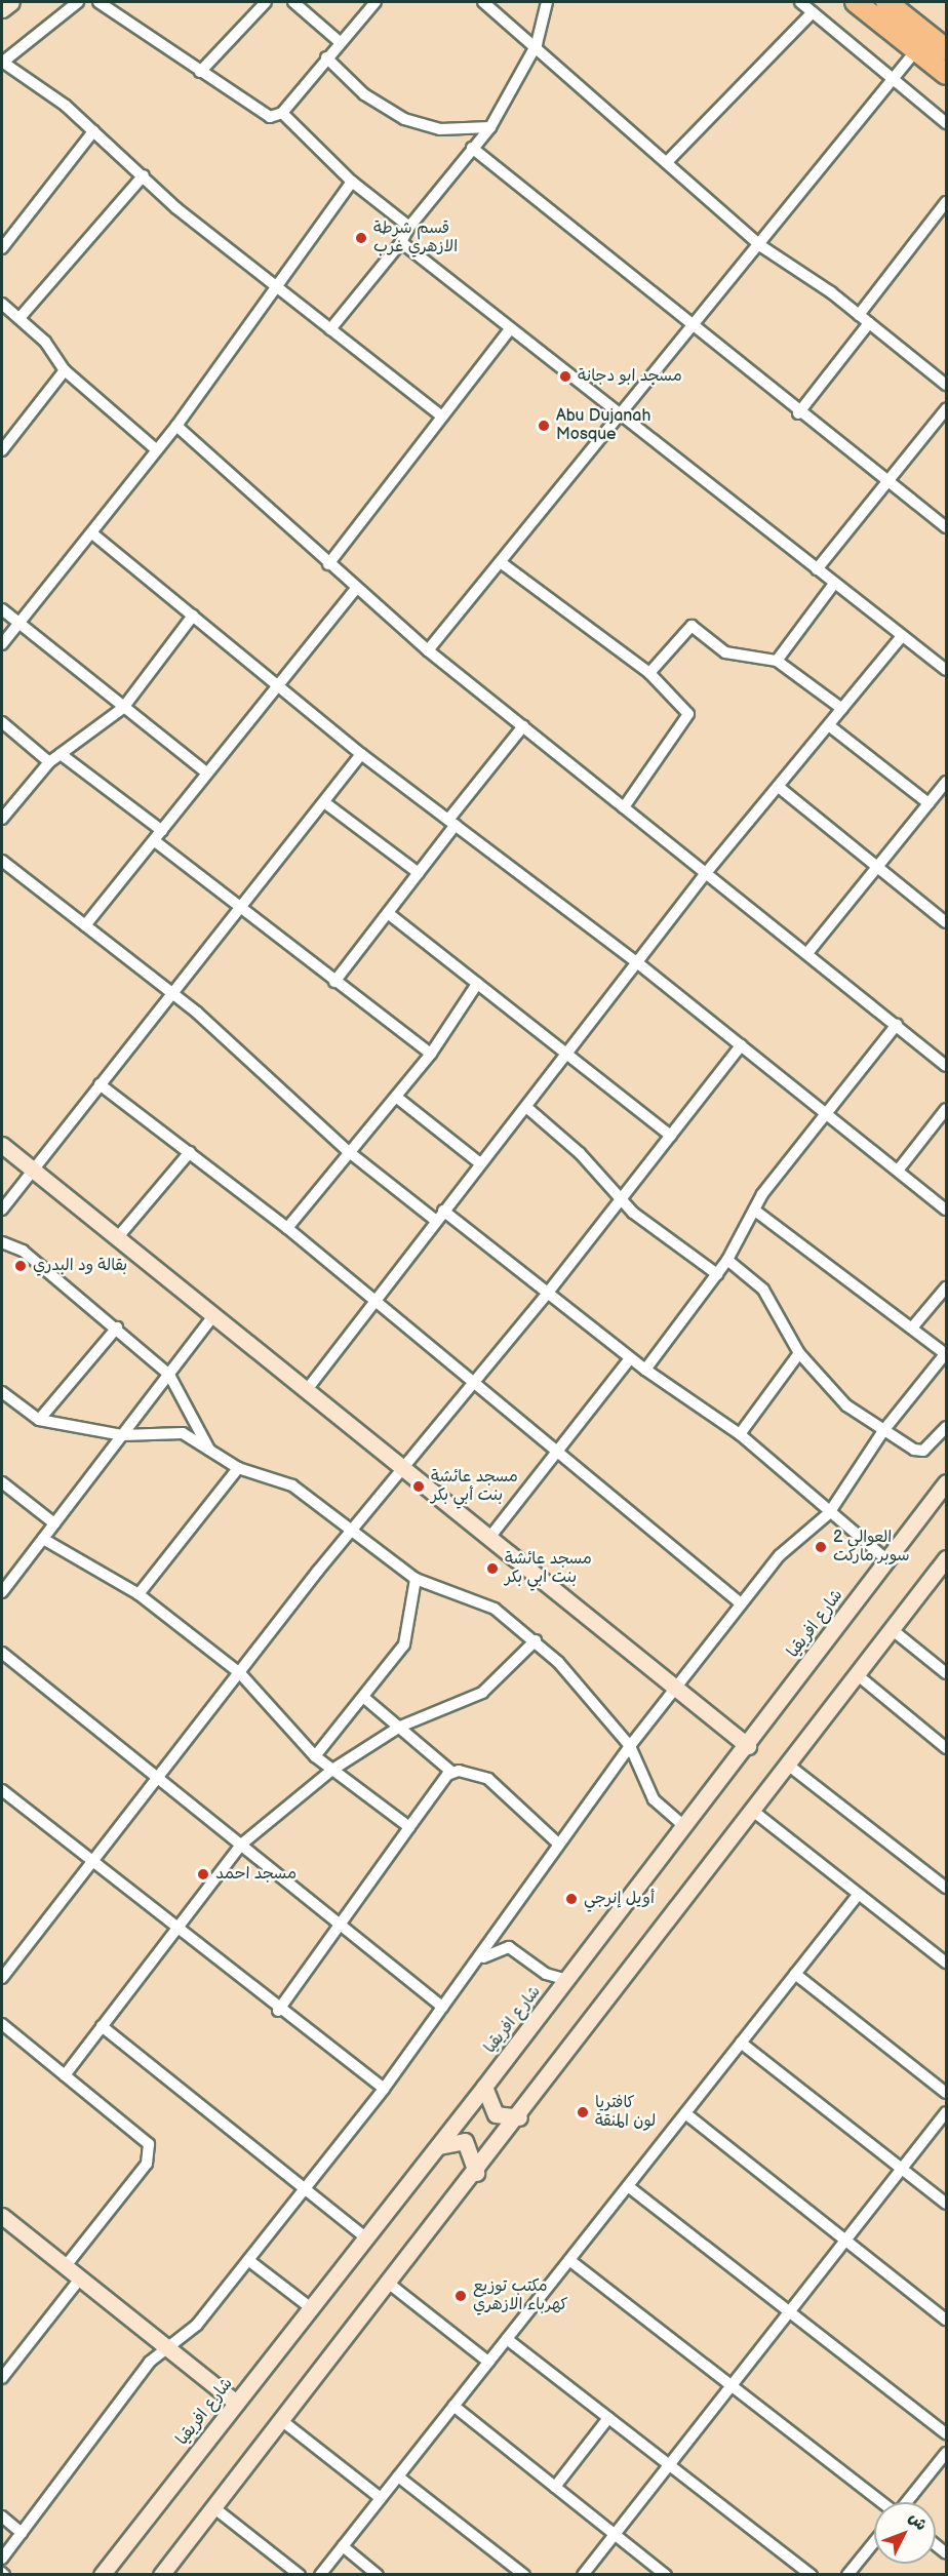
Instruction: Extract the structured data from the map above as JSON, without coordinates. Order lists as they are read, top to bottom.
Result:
{
  "streets": {
    "street": ["شارع افريقيا"]
  },
  "places": [
    "قسم شرطة الازهري غرب",
    "مسجد ابو دجانة",
    "Abu Dujanah Mosque",
    "بقالة ود البدري",
    "مسجد عائشة بنت أبي بكر",
    "العوالي 2 سوبر ماركت",
    "مسجد عائشة بنت ابي بكر",
    "مسجد احمد",
    "أويل إنرجي",
    "كافتريا لون المنقة",
    "مكتب توزيع كهرباء الازهري"
  ],
  "north": "top right"
}
